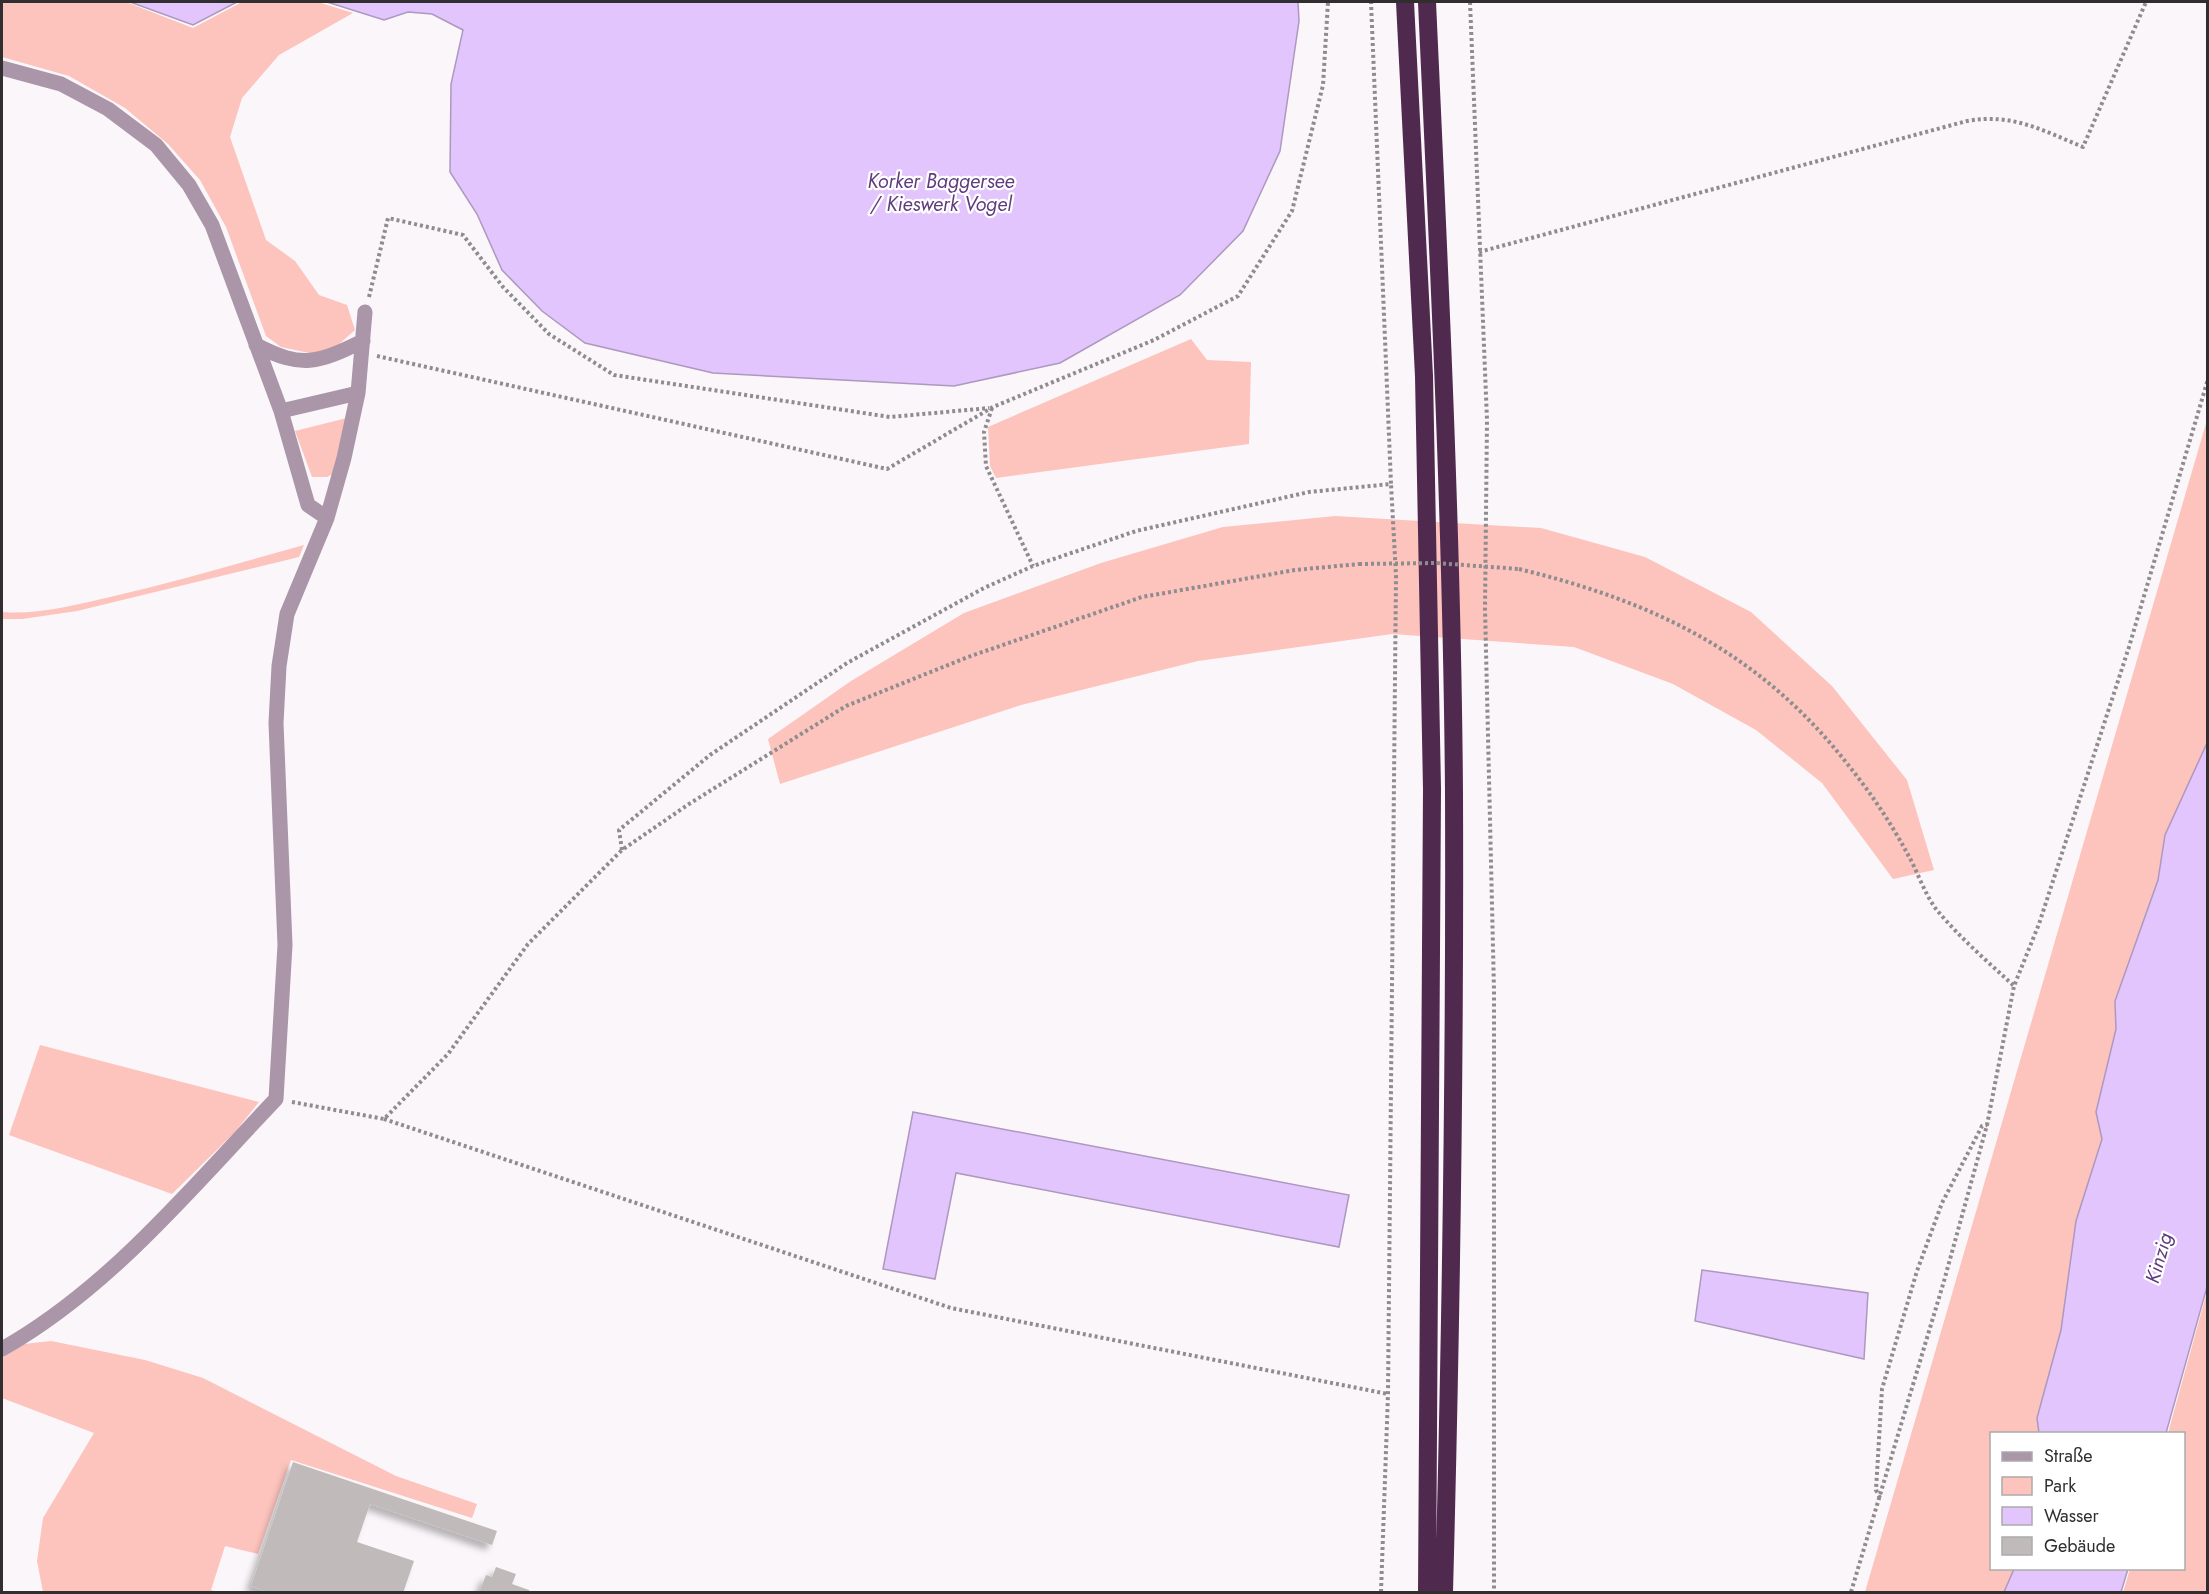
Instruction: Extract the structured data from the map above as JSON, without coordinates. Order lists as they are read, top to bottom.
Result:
{
  "water": ["Korker Baggersee / Kieswerk Vogel", "Kinzig"],
  "legend": [
    "Straße",
    "Park",
    "Wasser",
    "Gebäude"
  ]
}
